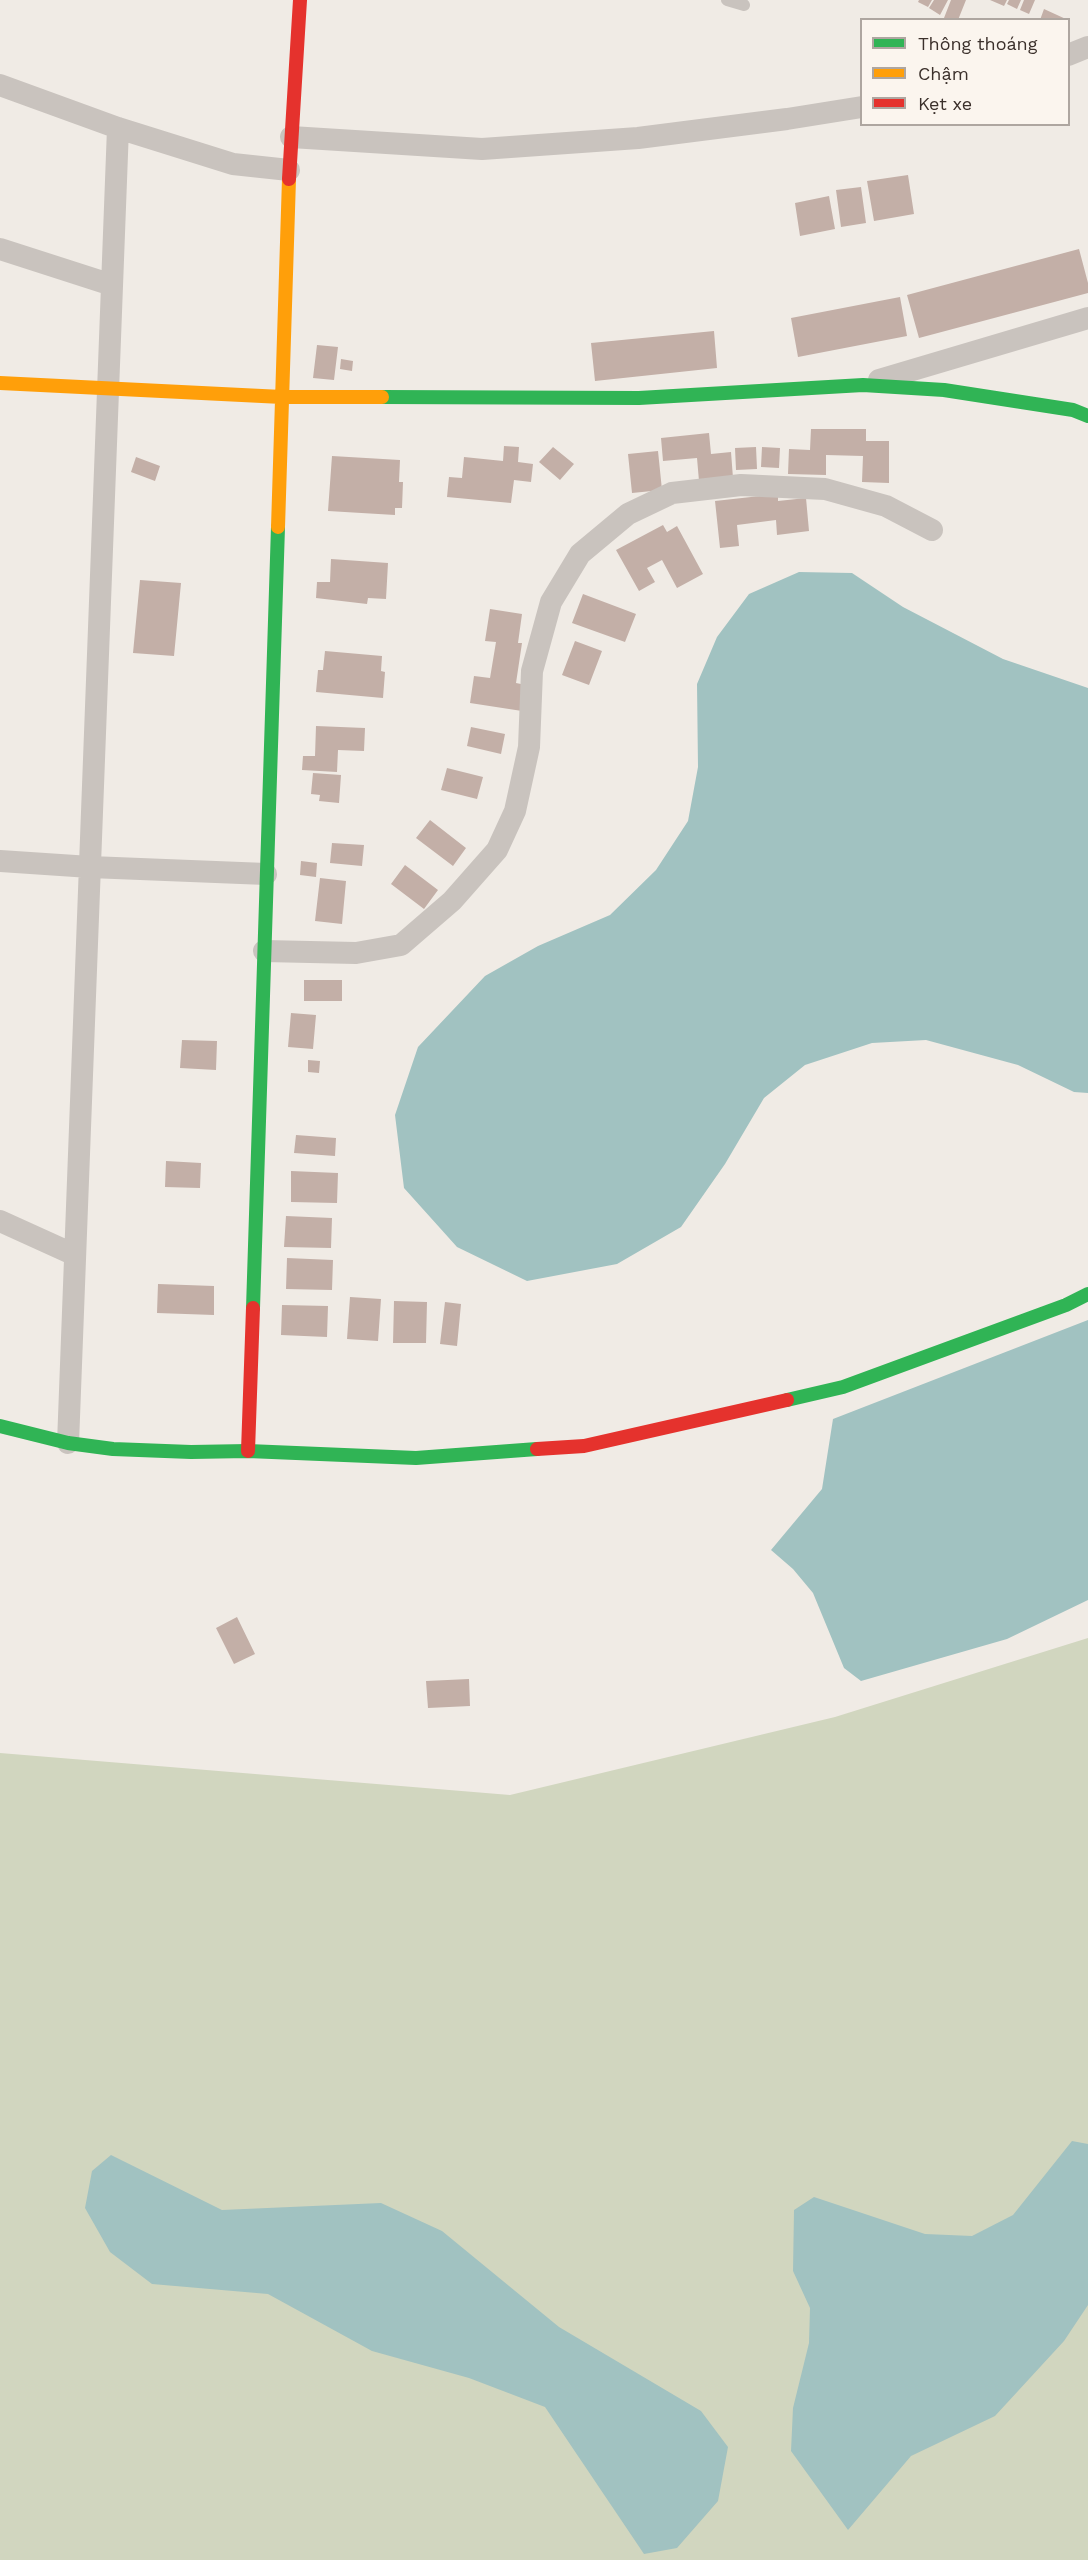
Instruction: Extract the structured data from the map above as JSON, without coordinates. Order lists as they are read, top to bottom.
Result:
{
  "legend": ["Thông thoáng", "Chậm", "Kẹt xe"]
}
